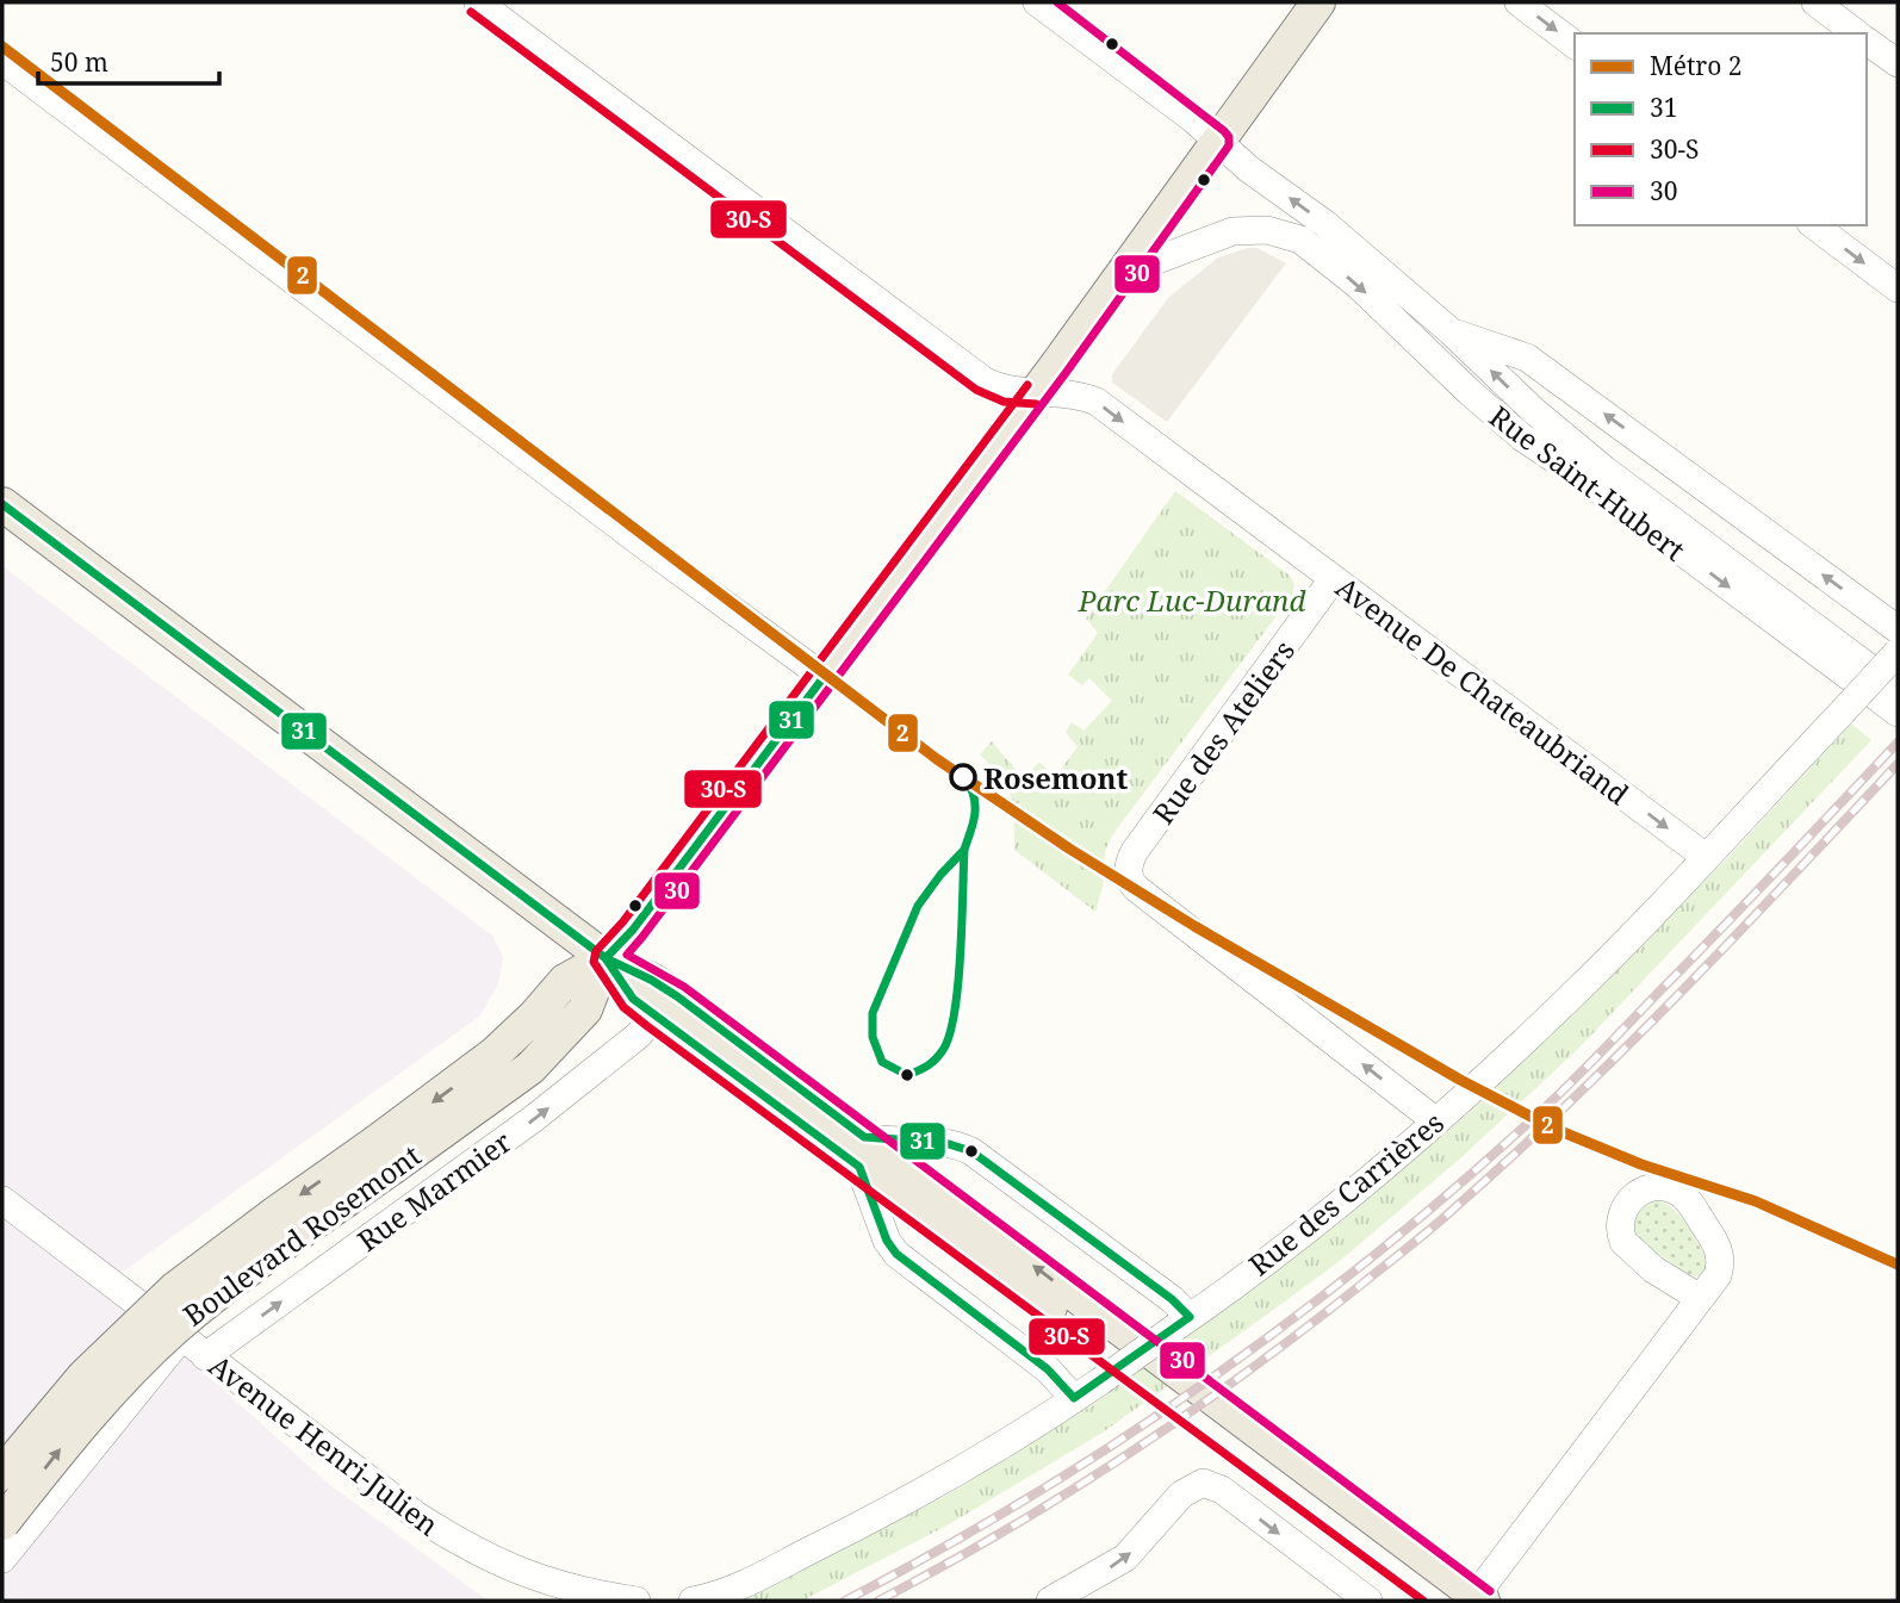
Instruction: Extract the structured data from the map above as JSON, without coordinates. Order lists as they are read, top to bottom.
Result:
{
  "streets": {
    "main road": ["Boulevard Rosemont"],
    "street": [
      "Rue Saint-Hubert",
      "Avenue De Chateaubriand",
      "Rue des Ateliers",
      "Rue Marmier",
      "Rue des Carrières",
      "Avenue Henri-Julien"
    ]
  },
  "crossings": [
    ["Rue Saint-Hubert", "Boulevard Rosemont"],
    ["Avenue De Chateaubriand", "Rue des Ateliers"],
    ["Avenue De Chateaubriand", "Rue des Carrières"],
    ["Avenue De Chateaubriand", "Boulevard Rosemont"],
    ["Rue des Ateliers", "Rue des Carrières"],
    ["Rue Marmier", "Avenue Henri-Julien"]
  ],
  "one_way": ["Avenue De Chateaubriand", "Rue Marmier"],
  "parks": ["Parc Luc-Durand"],
  "places": ["Rosemont"],
  "lines": [
    "transit line 30",
    "transit line 30-S",
    "metro line 2",
    "transit line 31"
  ],
  "legend": [
    "Métro 2",
    "31",
    "30-S",
    "30"
  ],
  "scale_bar": "50 m"
}
